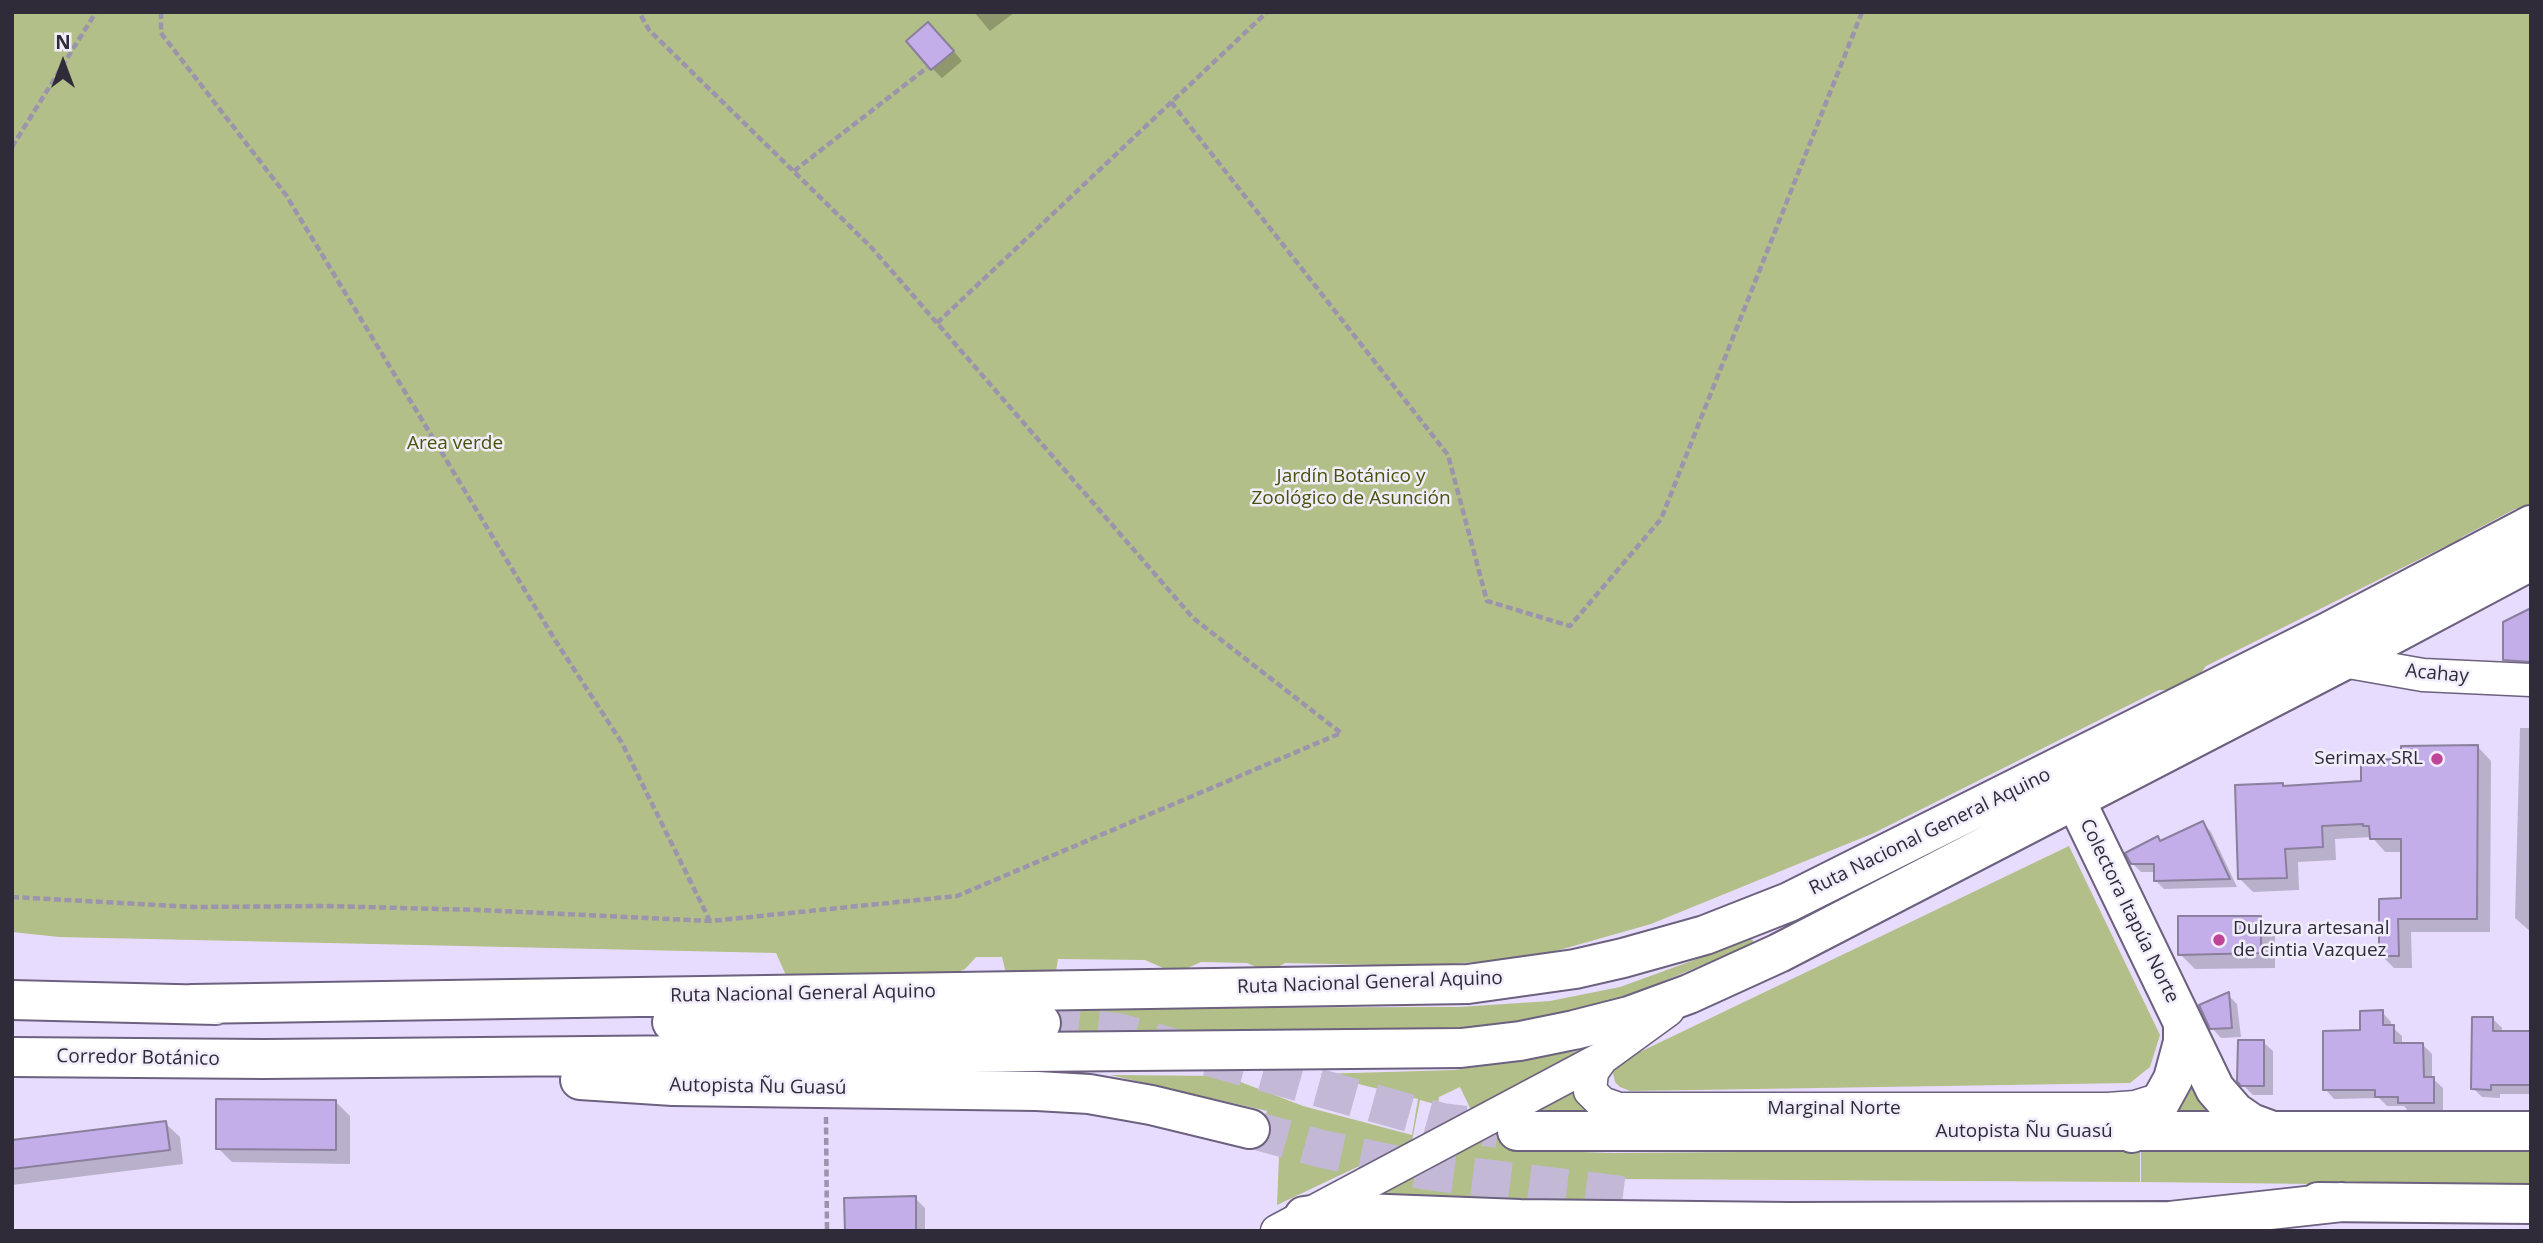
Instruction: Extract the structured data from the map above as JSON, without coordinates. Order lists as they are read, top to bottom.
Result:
{
  "streets": {
    "main road": [
      "Ruta Nacional General Aquino",
      "Colectora Itapúa Norte",
      "Corredor Botánico",
      "Autopista Ñu Guasú"
    ],
    "street": ["Acahay", "Marginal Norte"]
  },
  "crossings": [
    ["Acahay", "Ruta Nacional General Aquino"],
    ["Ruta Nacional General Aquino", "Colectora Itapúa Norte"],
    ["Ruta Nacional General Aquino", "Corredor Botánico"],
    ["Ruta Nacional General Aquino", "Autopista Ñu Guasú"],
    ["Colectora Itapúa Norte", "Autopista Ñu Guasú"],
    ["Colectora Itapúa Norte", "Marginal Norte"],
    ["Corredor Botánico", "Autopista Ñu Guasú"]
  ],
  "parks": ["Area verde", "Jardín Botánico y Zoológico de Asunción"],
  "places": ["Serimax SRL", "Dulzura artesanal de cintia Vazquez"],
  "north": "top"
}
